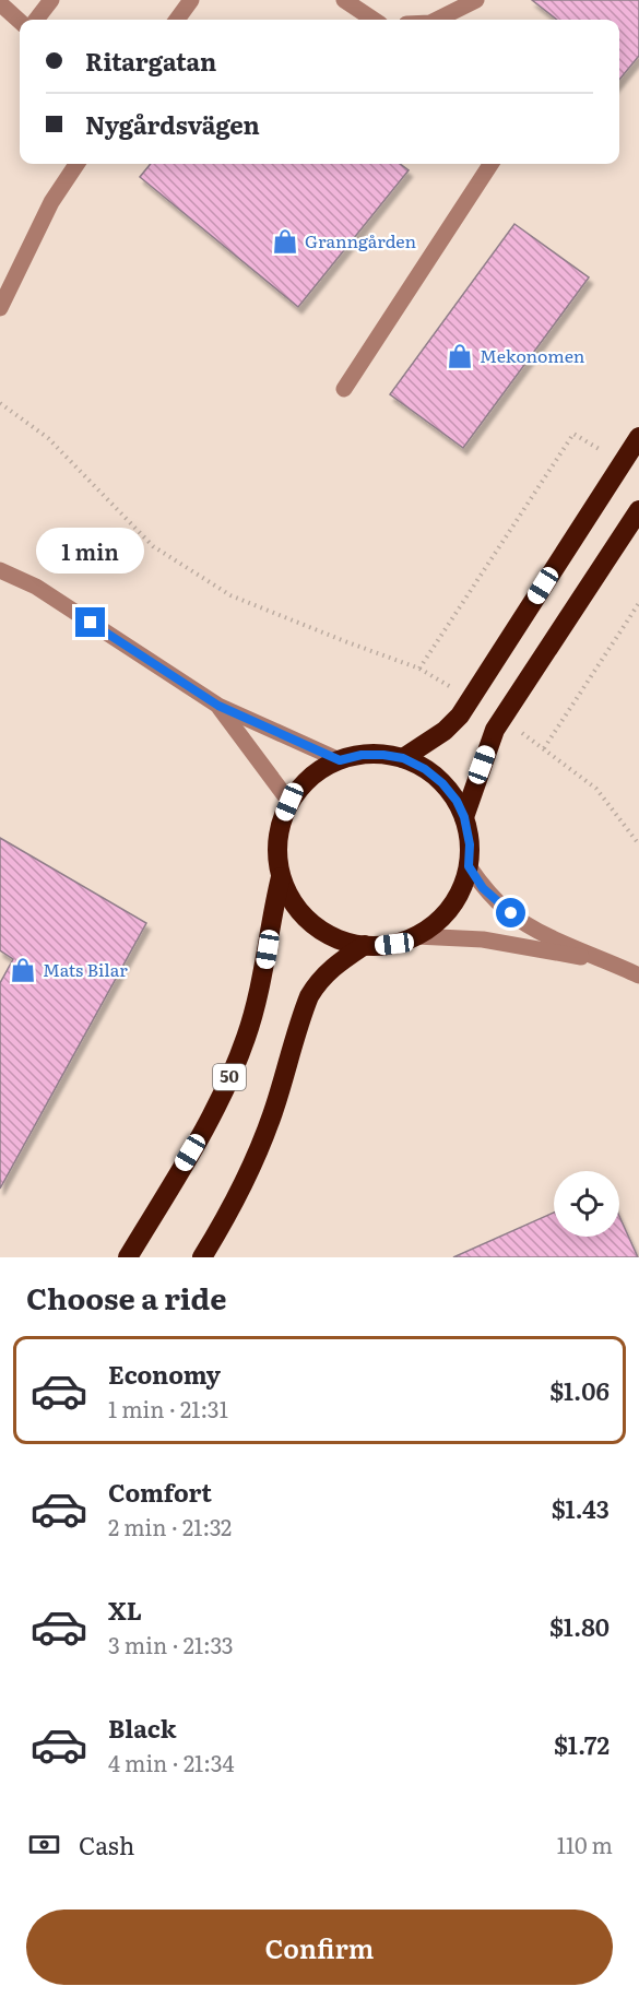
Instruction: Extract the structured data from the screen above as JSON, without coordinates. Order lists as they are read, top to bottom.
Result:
{
  "streets": {
    "highway": ["50"]
  },
  "places": {
    "shop": ["Granngården", "Mekonomen", "Mats Bilar"]
  },
  "page": {
    "banner": ["Ritargatan", "Nygårdsvägen"],
    "bubble": "1 min",
    "heading": "Choose a ride",
    "list": [
      {
        "name": "Economy",
        "note": "1 min · 21:31",
        "value": "$1.06"
      },
      {
        "name": "Comfort",
        "note": "2 min · 21:32",
        "value": "$1.43"
      },
      {
        "name": "XL",
        "note": "3 min · 21:33",
        "value": "$1.80"
      },
      {
        "name": "Black",
        "note": "4 min · 21:34",
        "value": "$1.72"
      }
    ],
    "pay": ["Cash", "110 m"],
    "buttons": "Confirm"
  }
}
